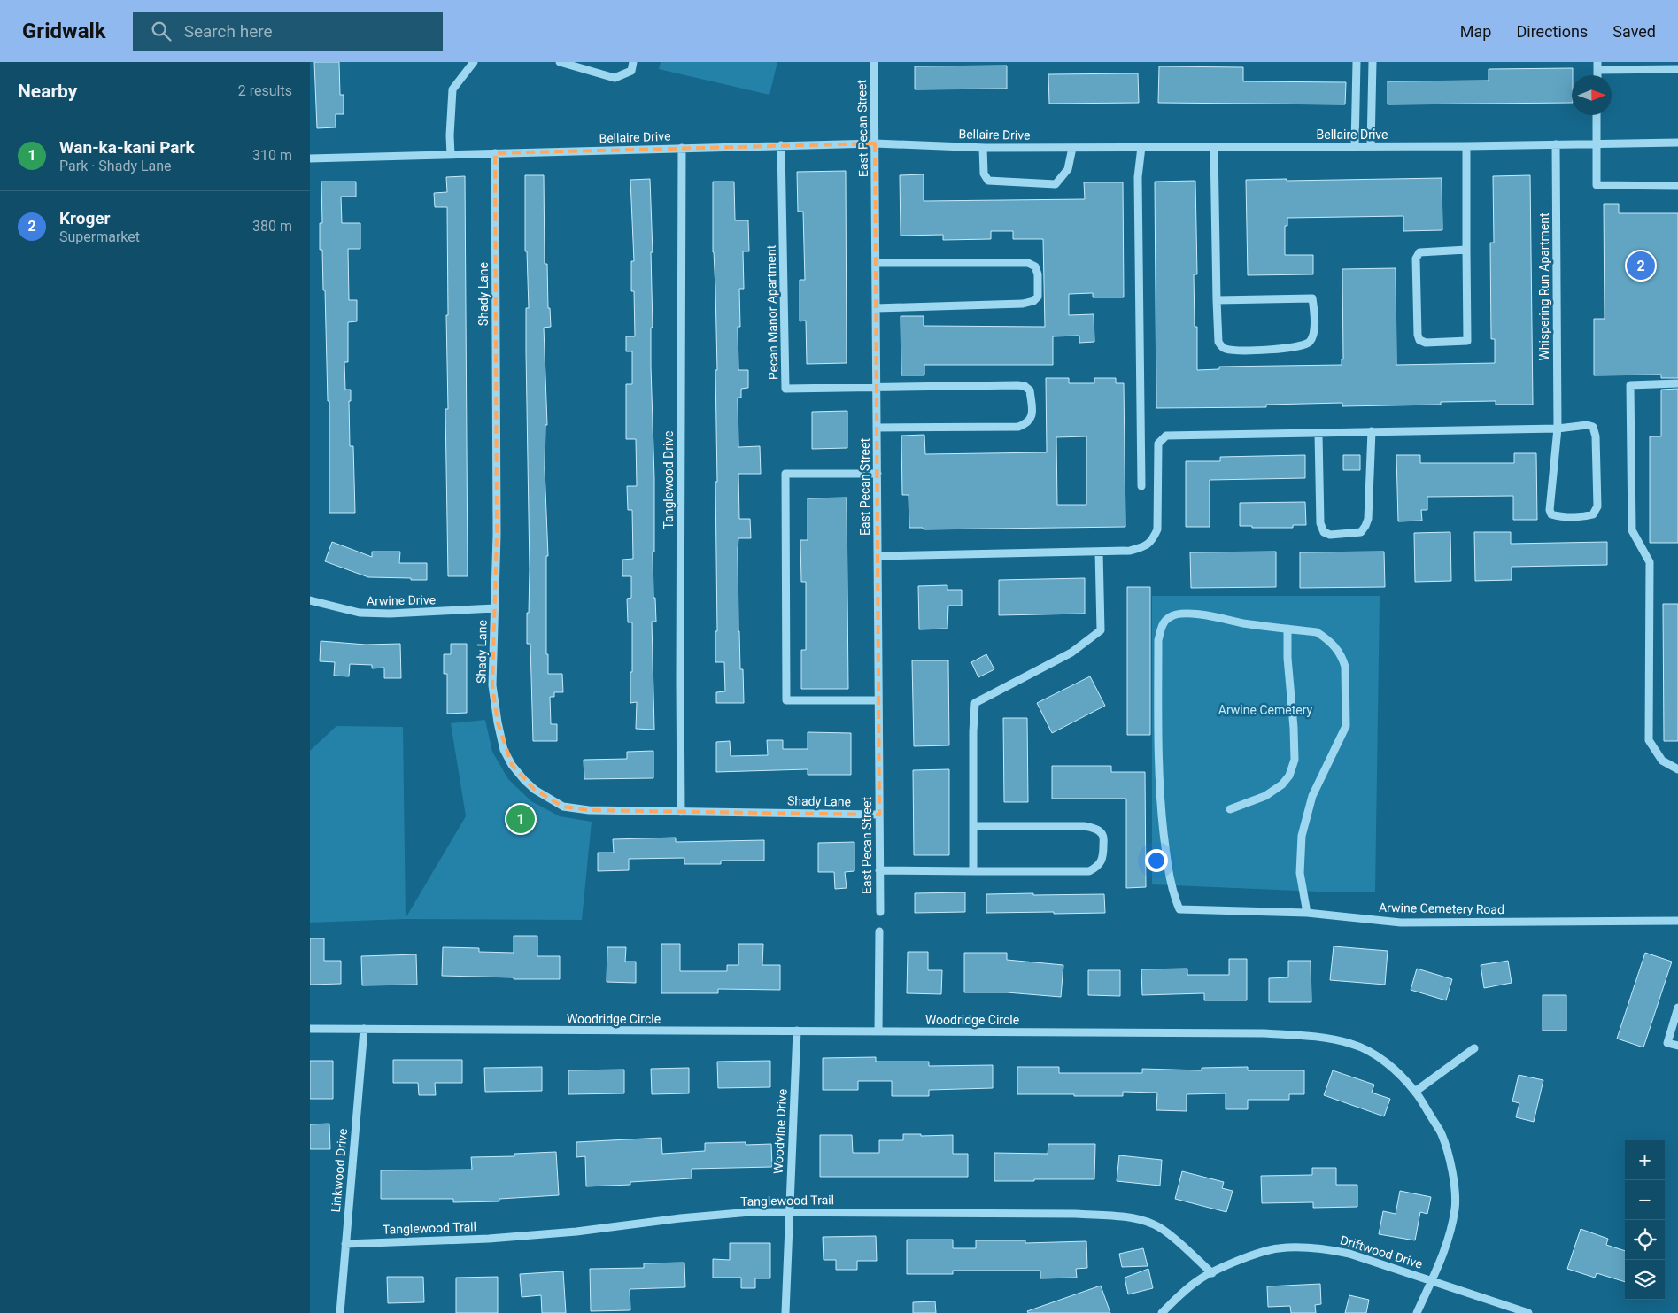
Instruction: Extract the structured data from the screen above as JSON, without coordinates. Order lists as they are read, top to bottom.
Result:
{
  "streets": {
    "street": [
      "East Pecan Street",
      "Bellaire Drive",
      "Whispering Run Apartment",
      "Shady Lane",
      "Pecan Manor Apartment",
      "Tanglewood Drive",
      "Arwine Drive",
      "Arwine Cemetery Road",
      "Woodridge Circle",
      "Woodvine Drive",
      "Linkwood Drive",
      "Tanglewood Trail",
      "Driftwood Drive"
    ]
  },
  "crossings": [
    ["East Pecan Street", "Bellaire Drive"],
    ["East Pecan Street", "Whispering Run Apartment"],
    ["East Pecan Street", "Shady Lane"],
    ["East Pecan Street", "Pecan Manor Apartment"],
    ["Bellaire Drive", "Whispering Run Apartment"],
    ["Bellaire Drive", "Shady Lane"],
    ["Bellaire Drive", "Pecan Manor Apartment"],
    ["Bellaire Drive", "Tanglewood Drive"],
    ["Shady Lane", "Tanglewood Drive"],
    ["Shady Lane", "Arwine Drive"],
    ["Woodridge Circle", "Woodvine Drive"],
    ["Woodridge Circle", "Linkwood Drive"],
    ["Woodridge Circle", "Driftwood Drive"],
    ["Woodvine Drive", "Tanglewood Trail"],
    ["Linkwood Drive", "Tanglewood Trail"],
    ["Tanglewood Trail", "Driftwood Drive"]
  ],
  "parks": ["Arwine Cemetery"],
  "north": "right",
  "page": {
    "header": "Gridwalk",
    "search": "Search here",
    "nav": ["Map", "Directions", "Saved"],
    "heading": ["Nearby", "2 results"],
    "list": [
      {
        "mark": "1",
        "name": "Wan-ka-kani Park",
        "note": "Park · Shady Lane",
        "value": "310 m"
      },
      {
        "mark": "2",
        "name": "Kroger",
        "note": "Supermarket",
        "value": "380 m"
      }
    ],
    "pins": ["2", "1"],
    "map_buttons": ["+", "−"]
  }
}
